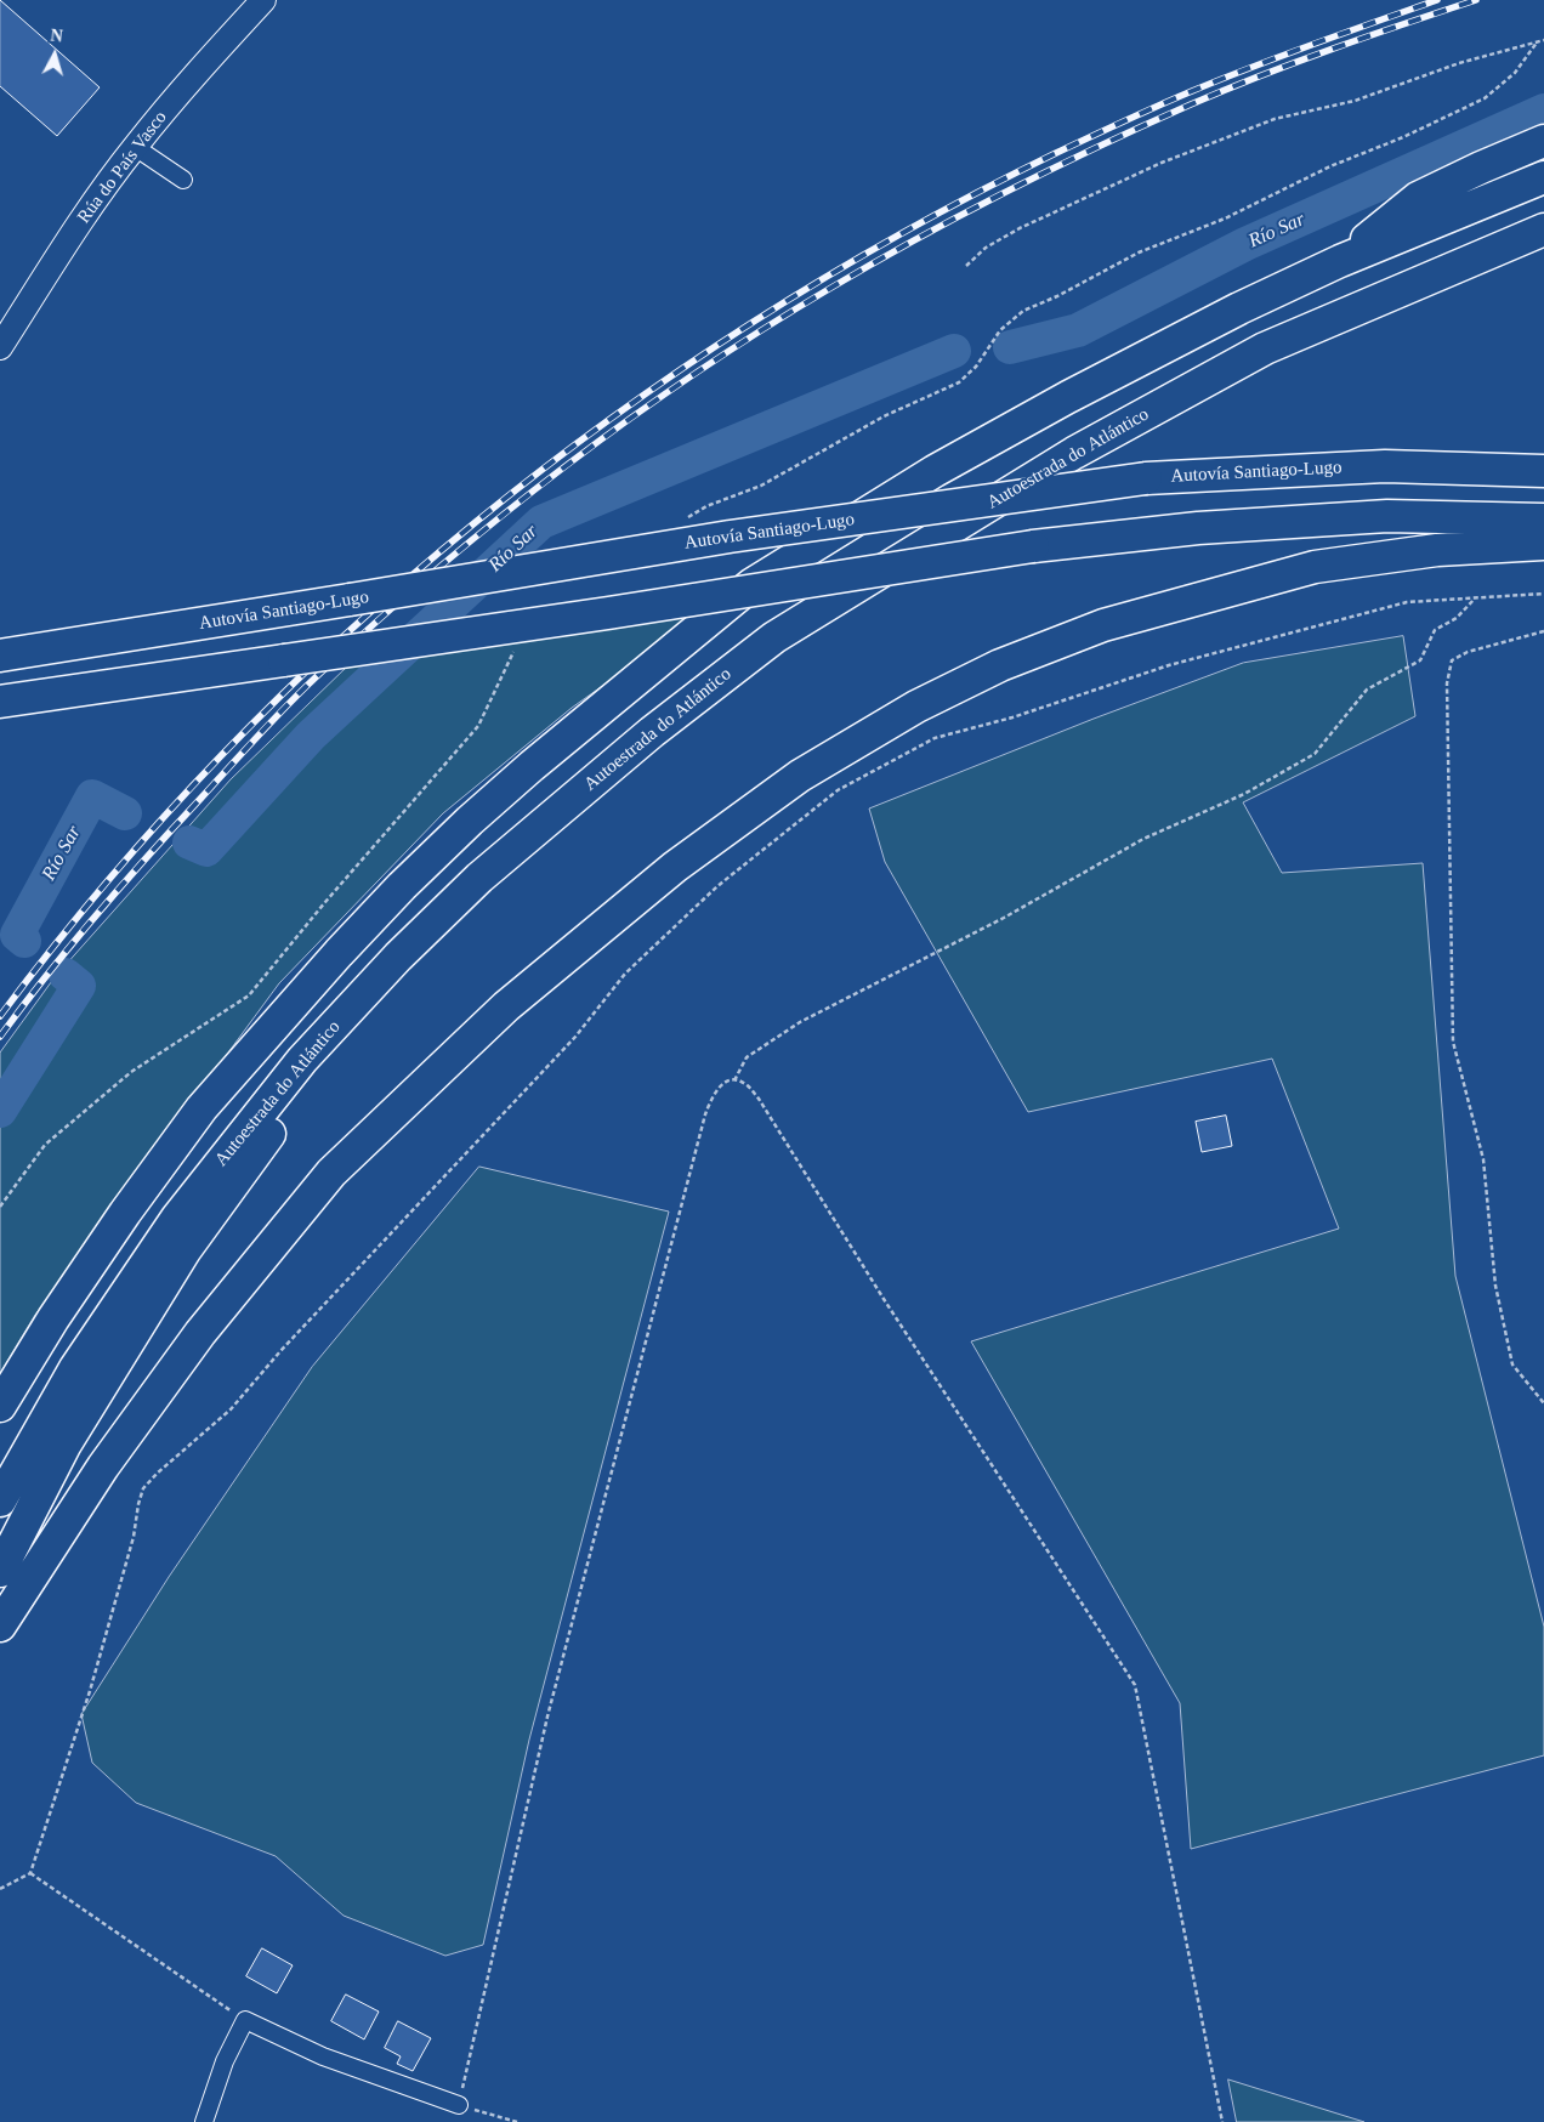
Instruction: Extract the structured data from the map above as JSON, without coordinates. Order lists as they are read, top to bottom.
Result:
{
  "streets": {
    "highway": ["Autoestrada do Atlántico", "Autovía Santiago-Lugo"],
    "street": ["Rúa do País Vasco"]
  },
  "water": ["Río Sar"],
  "north": "top"
}
